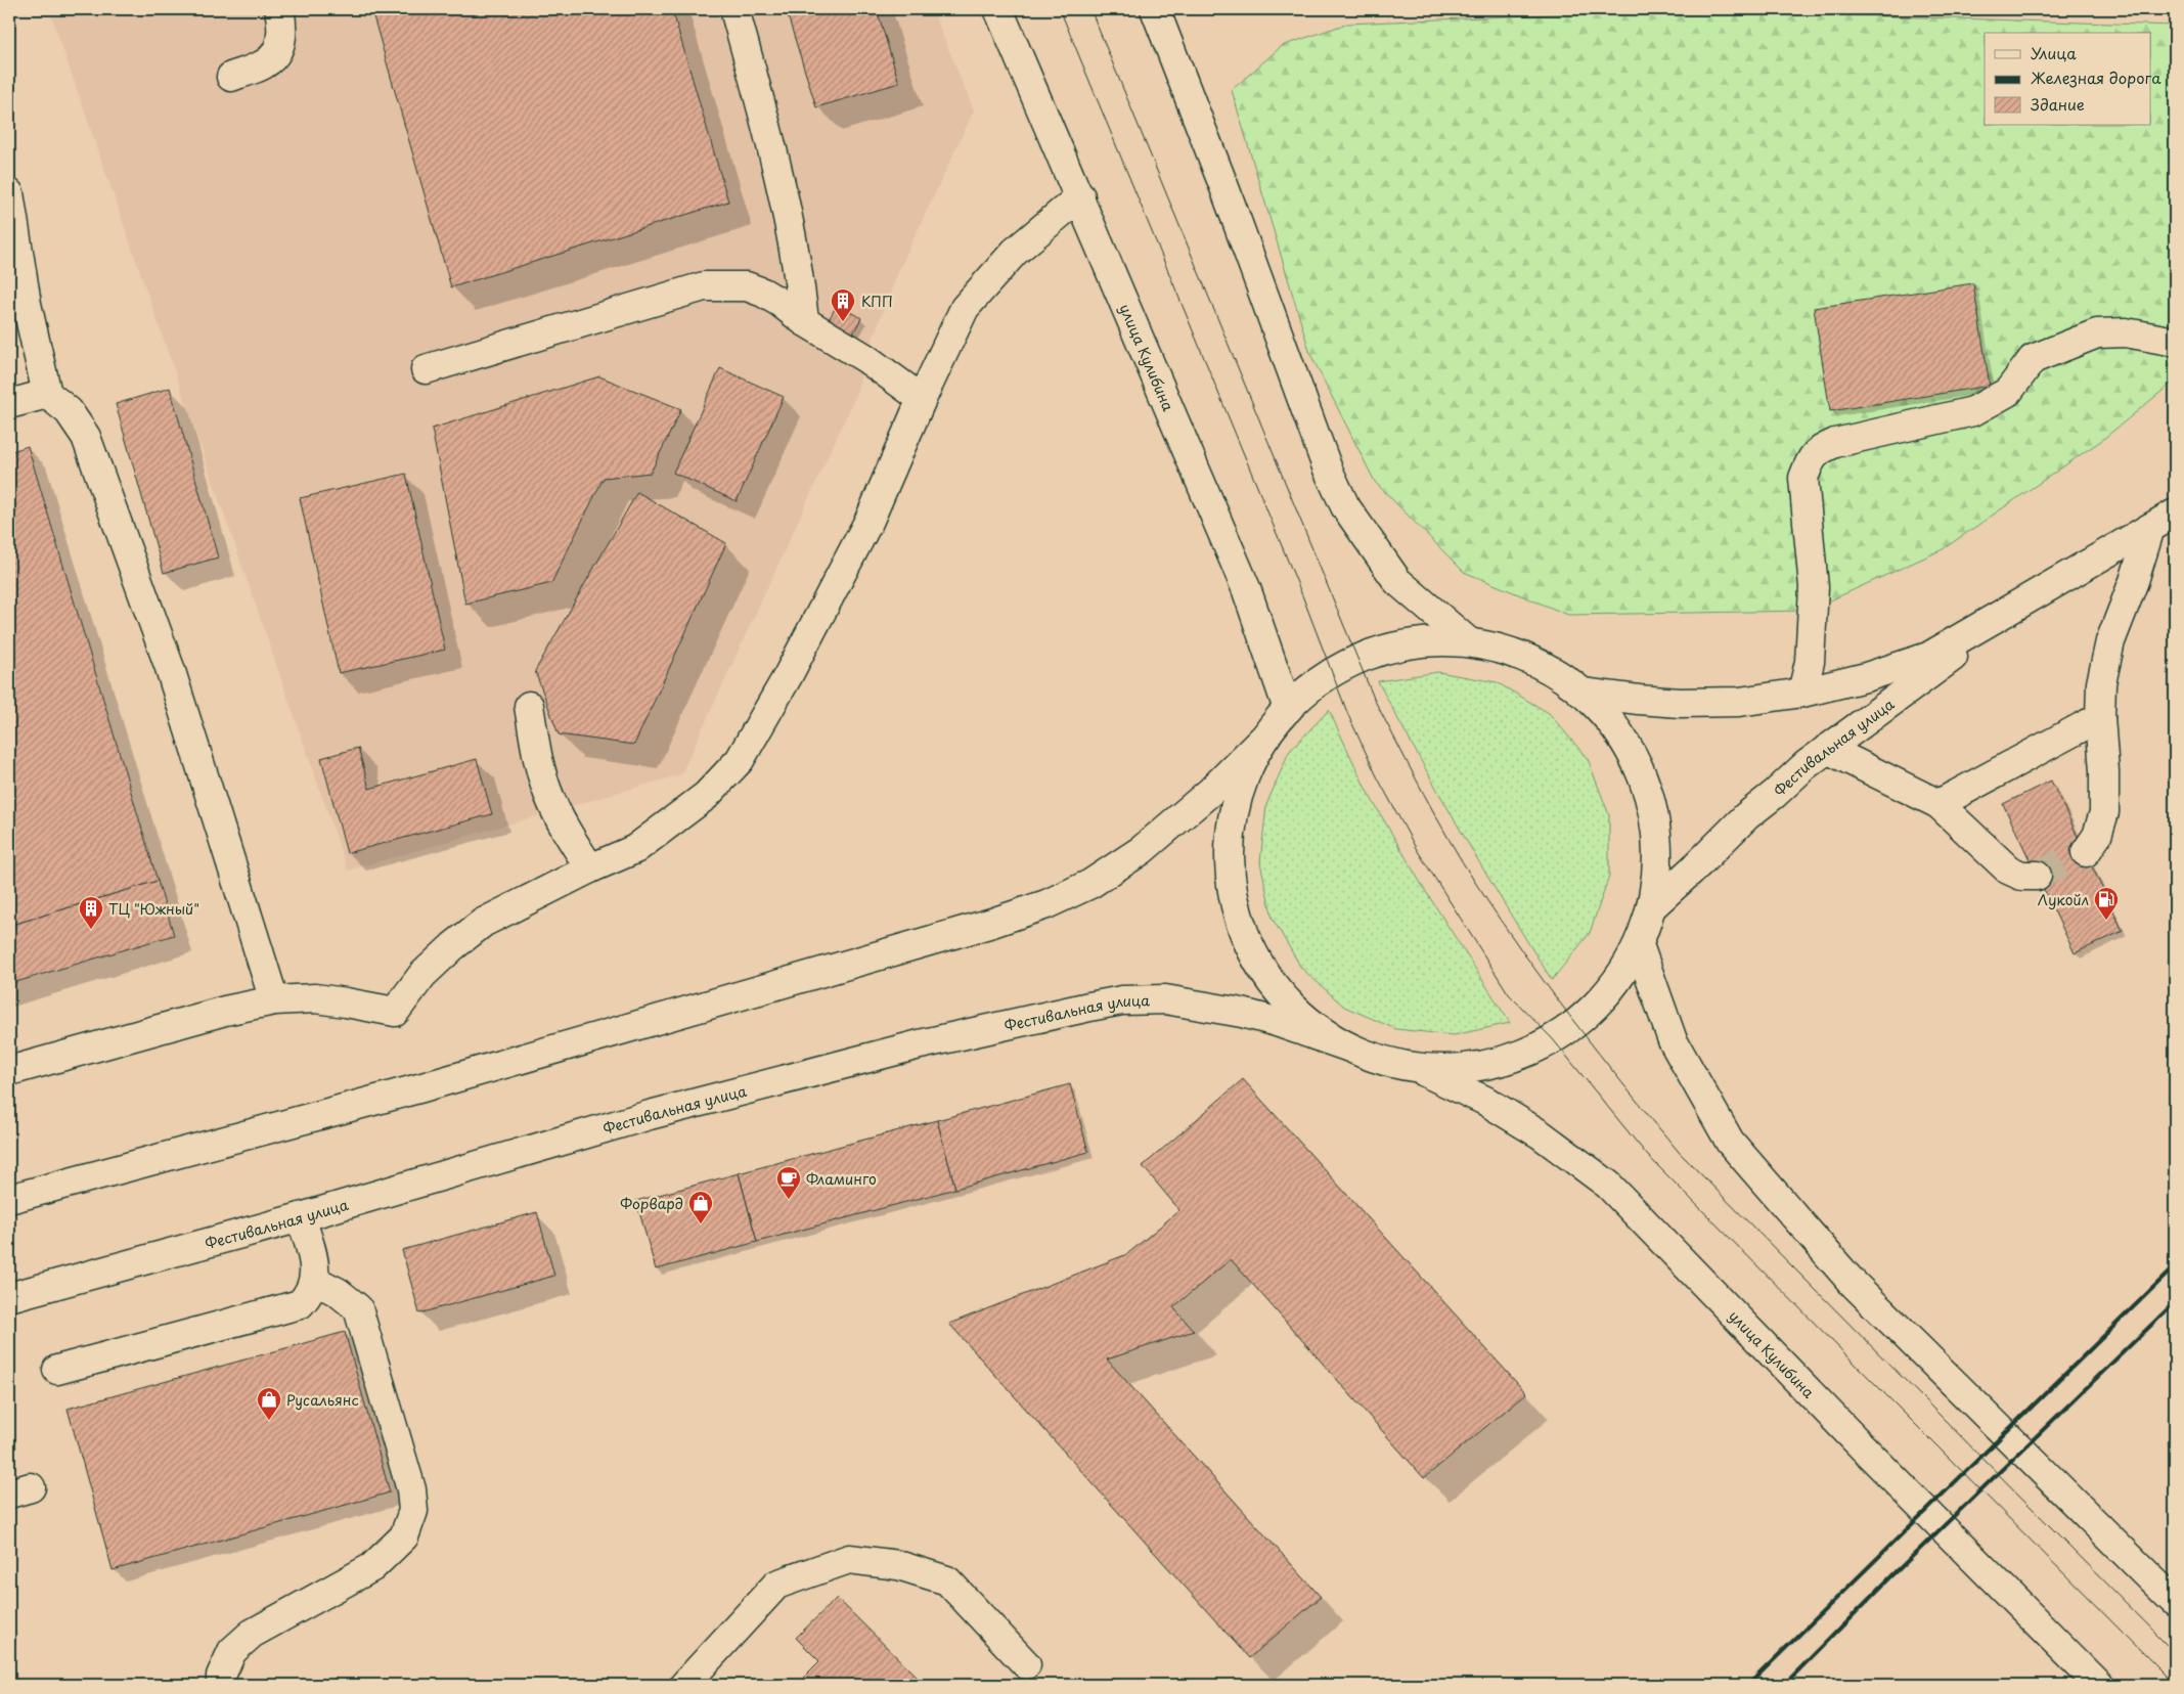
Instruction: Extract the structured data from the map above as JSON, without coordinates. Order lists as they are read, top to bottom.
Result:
{
  "streets": {
    "main road": ["улица Кулибина", "Фестивальная улица"]
  },
  "places": {
    "building": ["КПП", "ТЦ \"Южный\""],
    "fuel station": ["Лукойл"],
    "cafe": ["Фламинго"],
    "shop": ["Форвард", "Русальянс"]
  },
  "legend": ["Улица", "Железная дорога", "Здание"]
}
